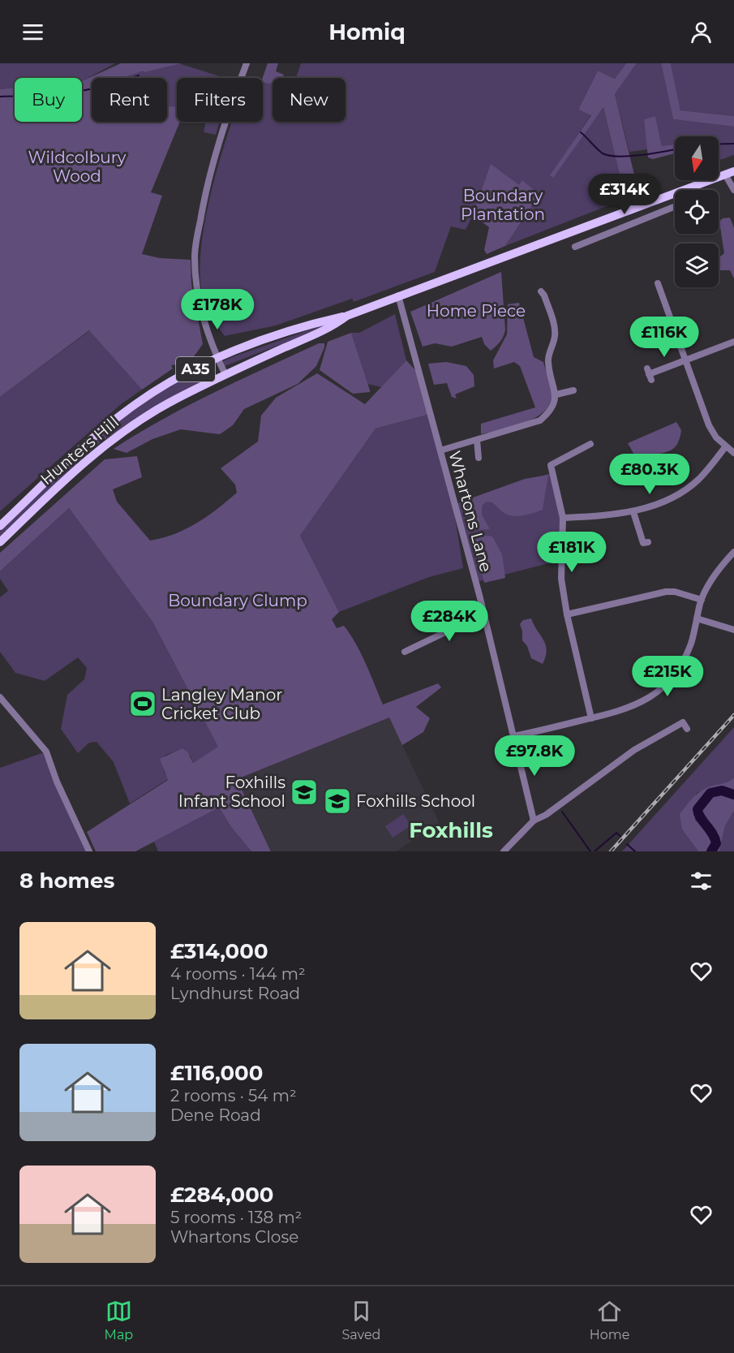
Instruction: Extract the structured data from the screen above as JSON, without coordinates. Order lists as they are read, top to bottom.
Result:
{
  "streets": {
    "main road": ["A35", "Hunters Hill"],
    "street": ["Whartons Lane"]
  },
  "crossings": [
    ["A35", "Hunters Hill"],
    ["A35", "Whartons Lane"],
    ["Hunters Hill", "Whartons Lane"]
  ],
  "districts": ["Foxhills"],
  "parks": [
    "Wildcolbury Wood",
    "Boundary Plantation",
    "Home Piece",
    "Boundary Clump"
  ],
  "places": {
    "sports": ["Langley Manor Cricket Club"],
    "school or university": ["Foxhills Infant School", "Foxhills School"]
  },
  "north": "bottom",
  "page": {
    "header": "Homiq",
    "chip": [
      "Buy",
      "Rent",
      "Filters",
      "New"
    ],
    "price": [
      "£314K",
      "£178K",
      "£116K",
      "£80.3K",
      "£181K",
      "£284K",
      "£215K",
      "£97.8K"
    ],
    "heading": "8 homes",
    "list": [
      {
        "name": "£314,000",
        "note": "4 rooms · 144 m² · Lyndhurst Road"
      },
      {
        "name": "£116,000",
        "note": "2 rooms · 54 m² · Dene Road"
      },
      {
        "name": "£284,000",
        "note": "5 rooms · 138 m² · Whartons Close"
      }
    ],
    "tabs": ["Map", "Saved", "Home"]
  }
}
